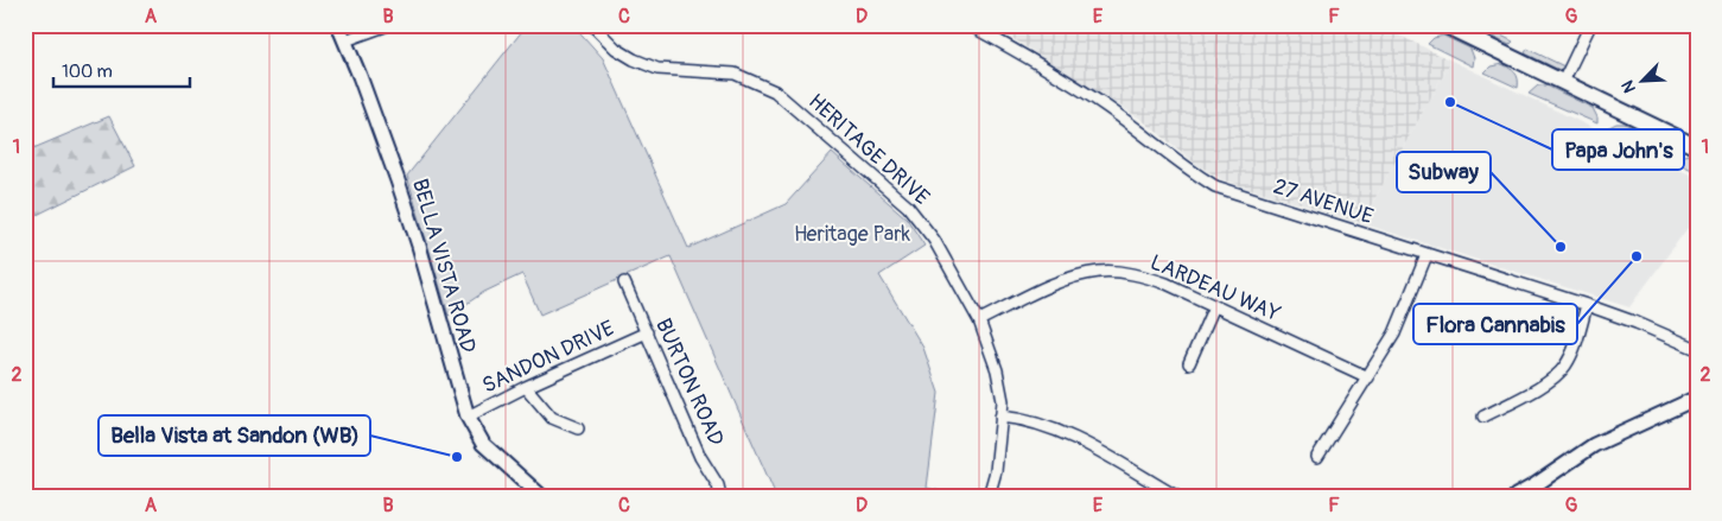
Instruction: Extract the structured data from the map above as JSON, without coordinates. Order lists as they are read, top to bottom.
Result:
{
  "streets": {
    "street": [
      "HERITAGE DRIVE",
      "27 AVENUE",
      "BELLA VISTA ROAD",
      "LARDEAU WAY",
      "SANDON DRIVE",
      "BURTON ROAD"
    ]
  },
  "crossings": [
    ["HERITAGE DRIVE", "LARDEAU WAY"],
    ["BELLA VISTA ROAD", "SANDON DRIVE"],
    ["SANDON DRIVE", "BURTON ROAD"]
  ],
  "parks": ["Heritage Park"],
  "places": [
    "Papa John's",
    "Subway",
    "Flora Cannabis",
    "Bella Vista at Sandon (WB)"
  ],
  "scale_bar": "100 m",
  "north": "bottom left",
  "grid": {
    "columns": [
      "A",
      "B",
      "C",
      "D",
      "E",
      "F",
      "G"
    ],
    "rows": ["1", "2"]
  }
}
